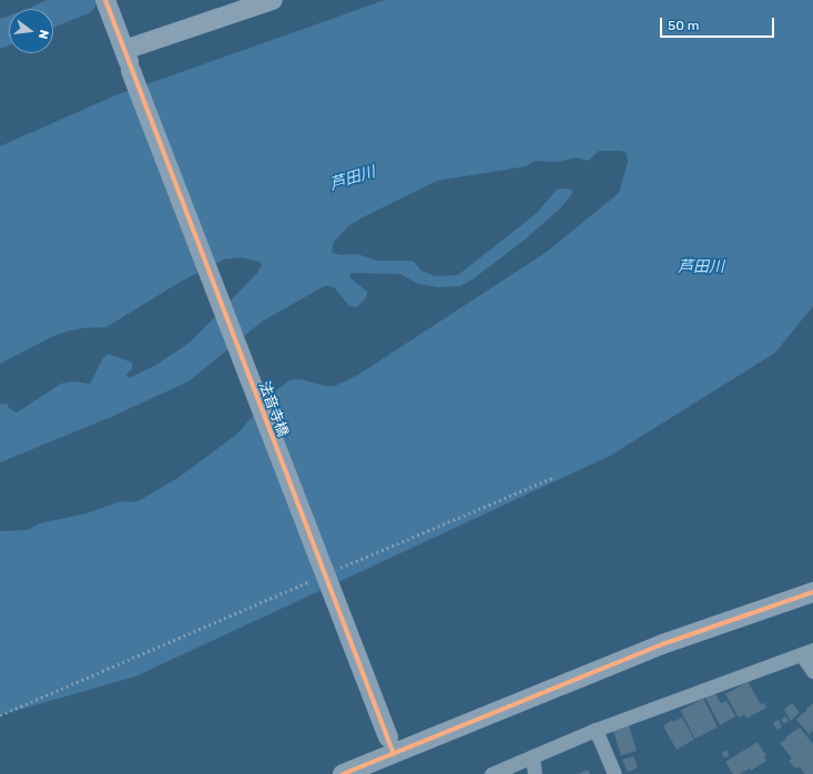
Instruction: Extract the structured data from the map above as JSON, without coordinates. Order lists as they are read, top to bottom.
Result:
{
  "streets": {
    "street": ["法音寺橋"]
  },
  "water": ["芦田川"],
  "scale_bar": "50 m",
  "north": "right"
}
